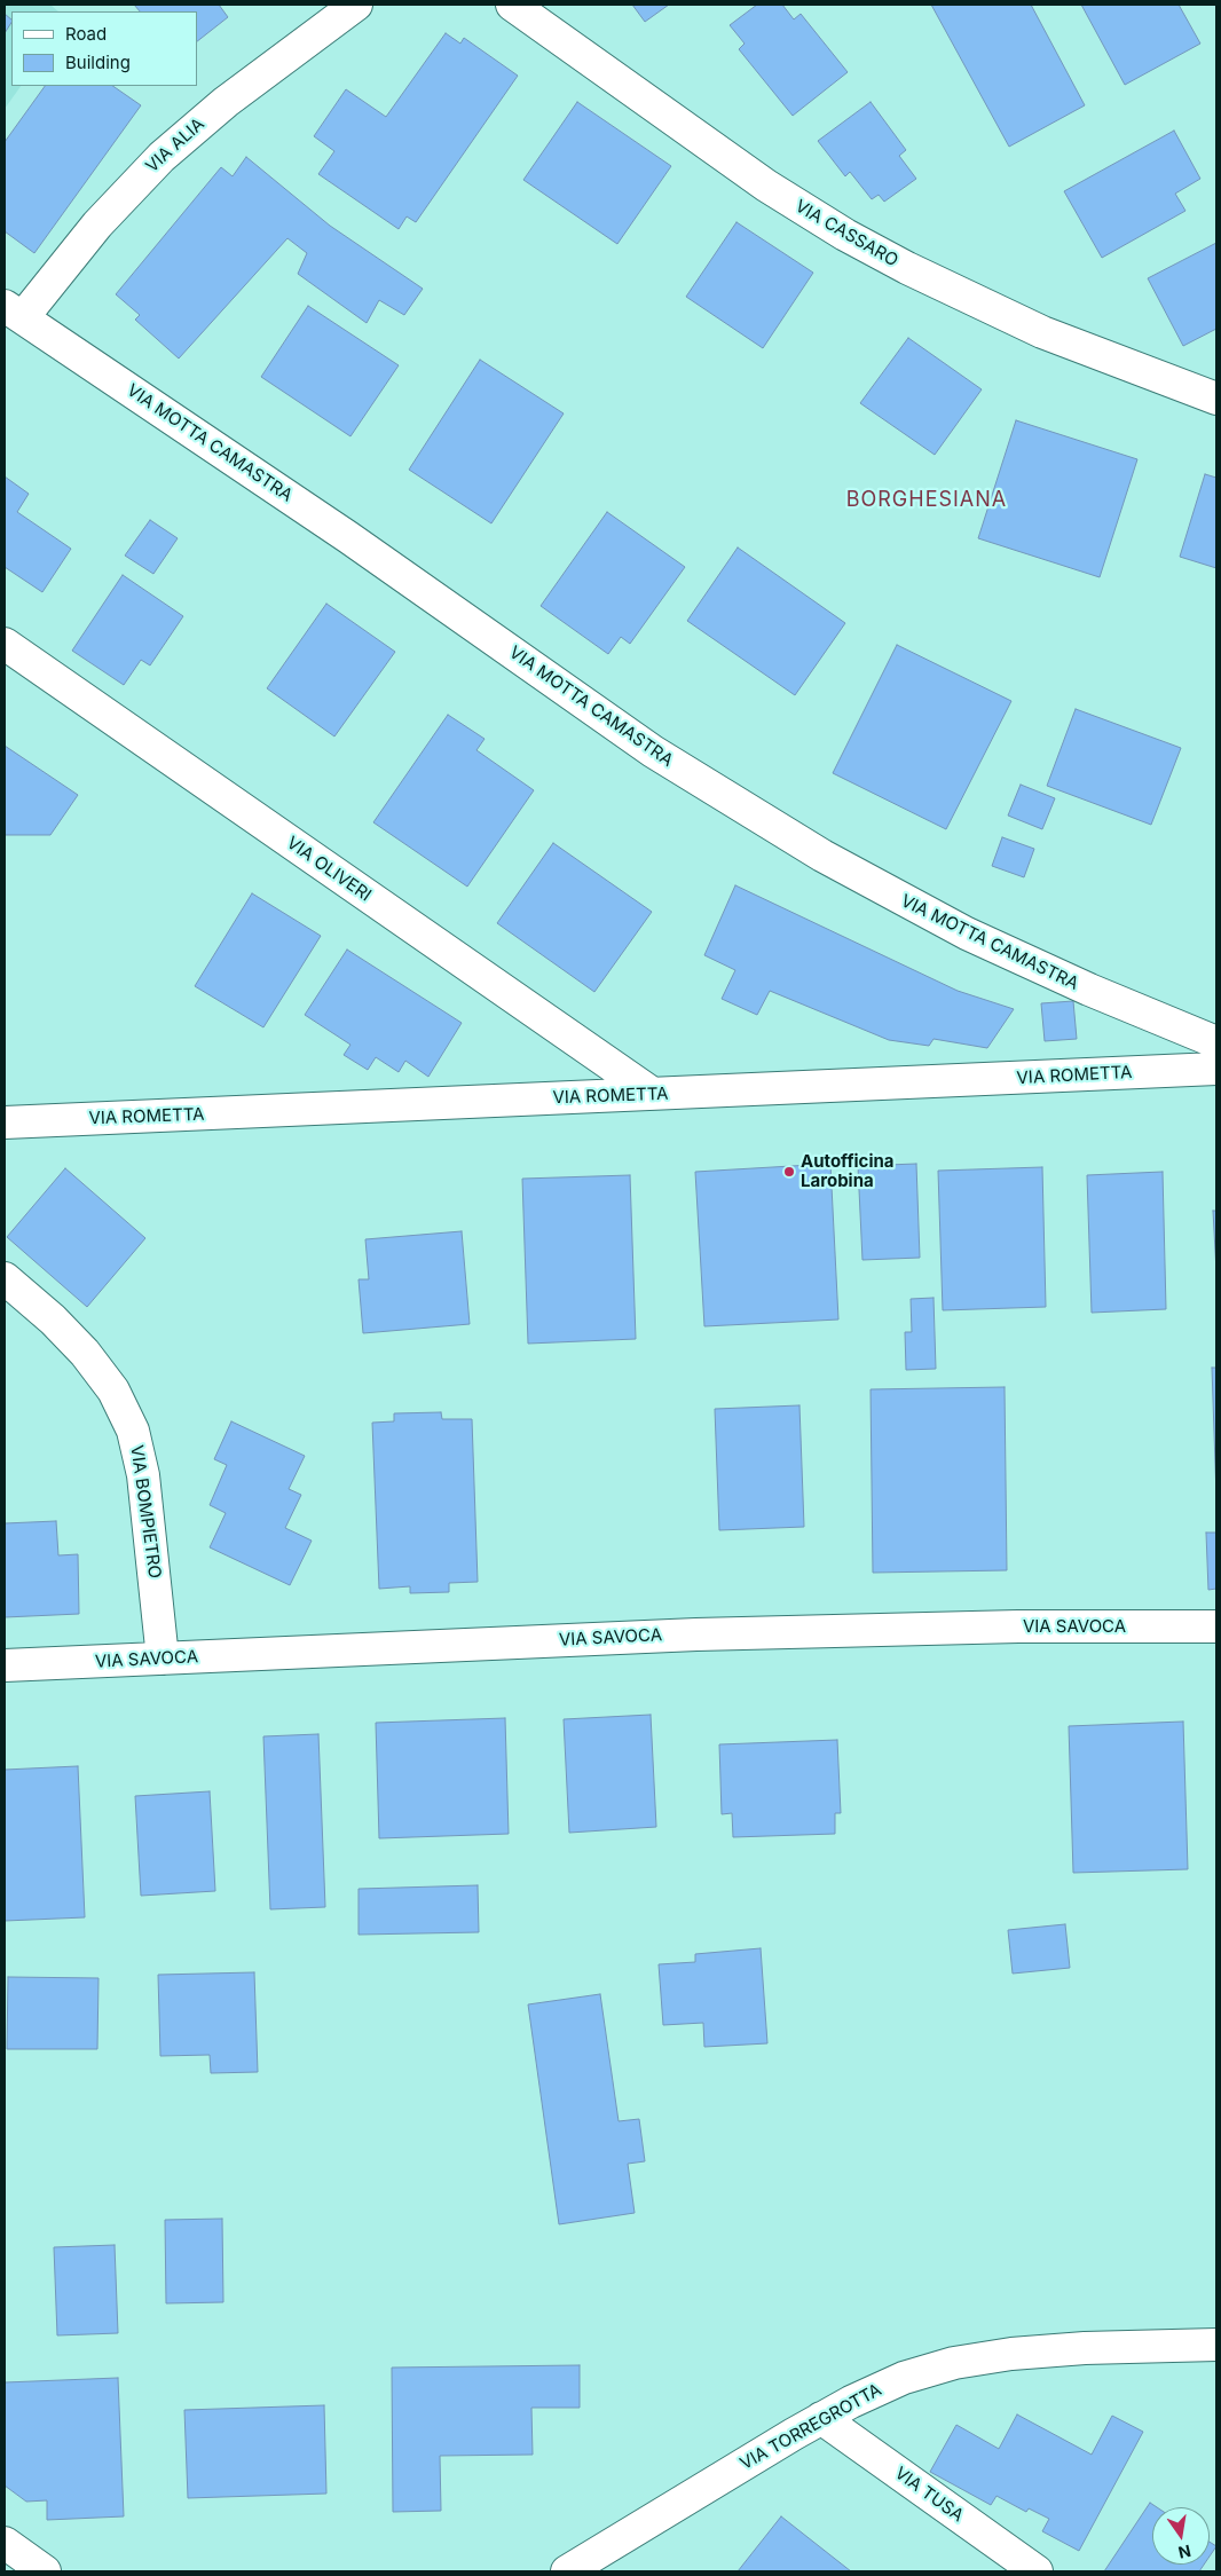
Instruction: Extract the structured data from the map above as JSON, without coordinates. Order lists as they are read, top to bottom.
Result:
{
  "streets": {
    "street": [
      "VIA ALIA",
      "VIA CASSARO",
      "VIA MOTTA CAMASTRA",
      "VIA OLIVERI",
      "VIA ROMETTA",
      "VIA BOMPIETRO",
      "VIA SAVOCA",
      "VIA TORREGROTTA",
      "VIA TUSA"
    ]
  },
  "crossings": [
    ["VIA ALIA", "VIA MOTTA CAMASTRA"],
    ["VIA OLIVERI", "VIA ROMETTA"],
    ["VIA BOMPIETRO", "VIA SAVOCA"],
    ["VIA TORREGROTTA", "VIA TUSA"]
  ],
  "districts": ["BORGHESIANA"],
  "places": ["Autofficina Larobina"],
  "legend": ["Road", "Building"],
  "north": "bottom"
}
